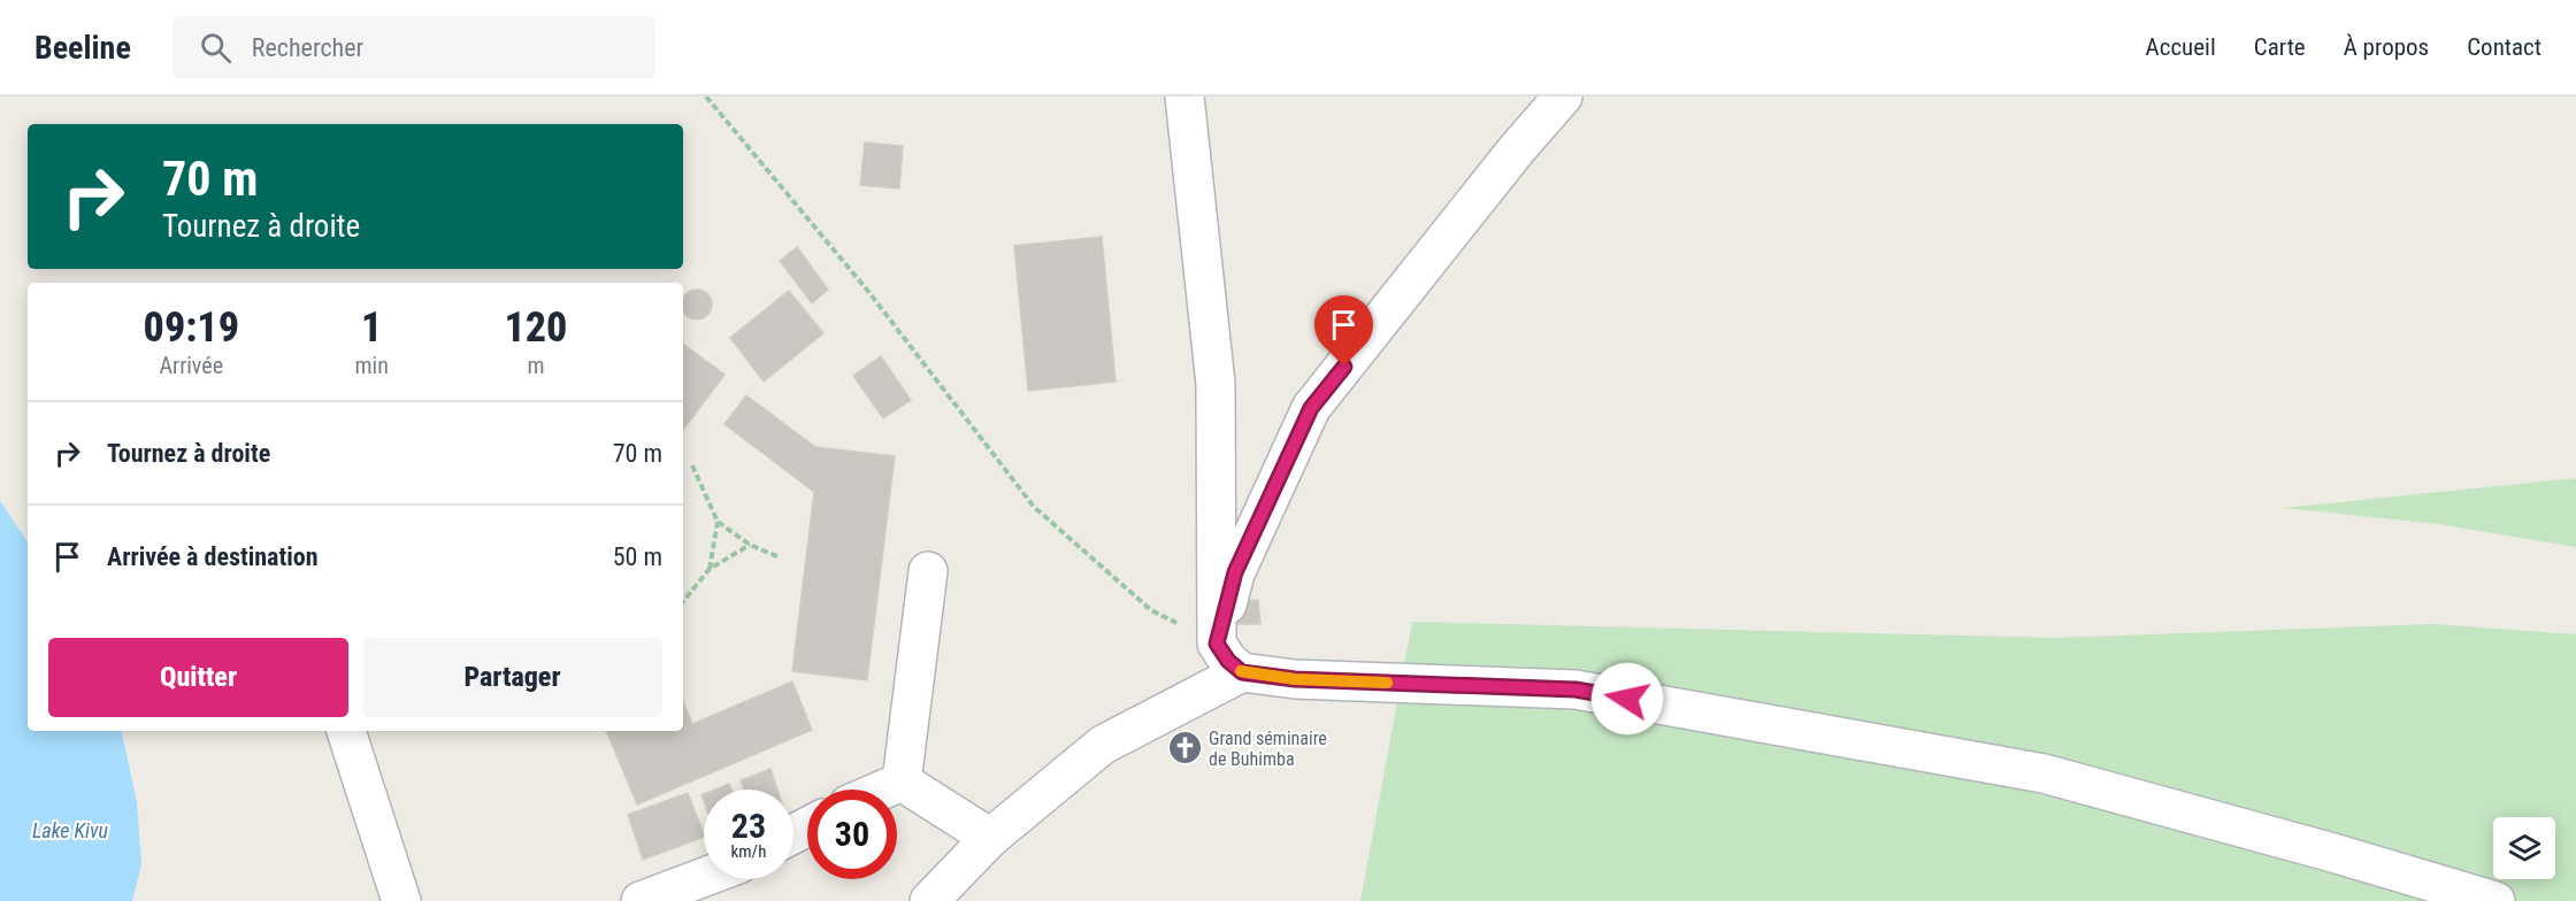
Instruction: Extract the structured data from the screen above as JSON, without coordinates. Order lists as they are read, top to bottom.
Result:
{
  "water": ["Lake Kivu"],
  "places": {
    "church": ["Grand séminaire de Buhimba"]
  },
  "page": {
    "header": "Beeline",
    "search": "Rechercher",
    "nav": [
      "Accueil",
      "Carte",
      "À propos",
      "Contact"
    ],
    "turn": ["70 m", "Tournez à droite"],
    "eta": [
      "09:19",
      "Arrivée",
      "1",
      "min",
      "120",
      "m"
    ],
    "list": [
      {
        "name": "Tournez à droite",
        "value": "70 m"
      },
      {
        "name": "Arrivée à destination",
        "value": "50 m"
      }
    ],
    "buttons": ["Quitter", "Partager"],
    "speed": "23 km/h",
    "limit": "30"
  }
}
